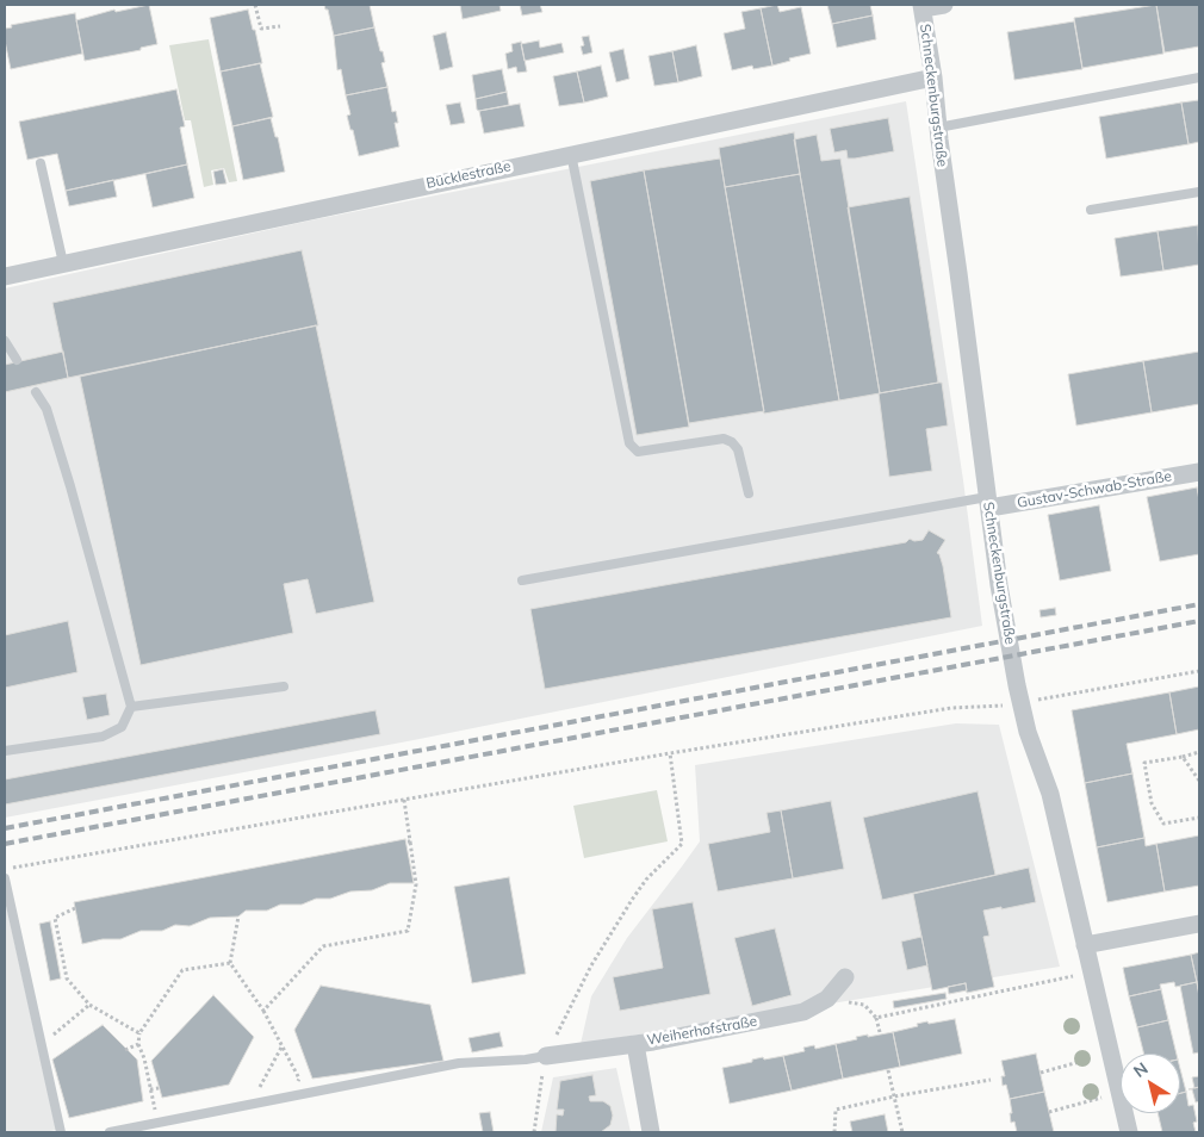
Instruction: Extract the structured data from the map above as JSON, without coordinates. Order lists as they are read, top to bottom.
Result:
{
  "streets": {
    "street": [
      "Schneckenburgstraße",
      "Bücklestraße",
      "Gustav-Schwab-Straße",
      "Weiherhofstraße"
    ]
  },
  "crossings": [
    ["Schneckenburgstraße", "Bücklestraße"],
    ["Schneckenburgstraße", "Gustav-Schwab-Straße"]
  ],
  "north": "top left"
}
